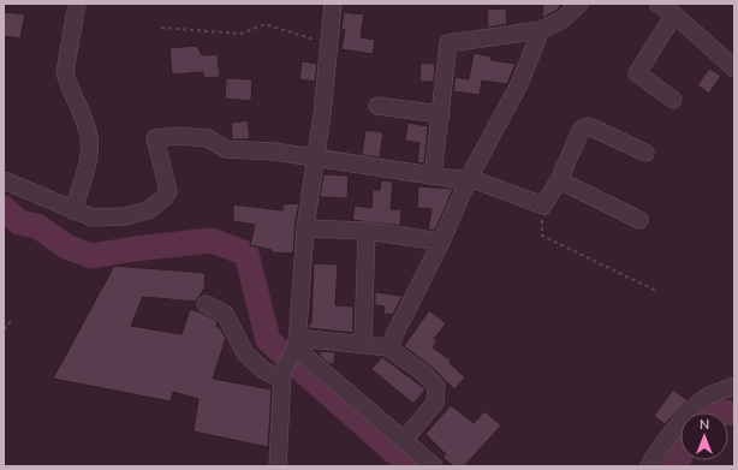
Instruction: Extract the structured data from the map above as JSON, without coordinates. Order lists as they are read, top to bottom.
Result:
{
  "north": "top"
}
